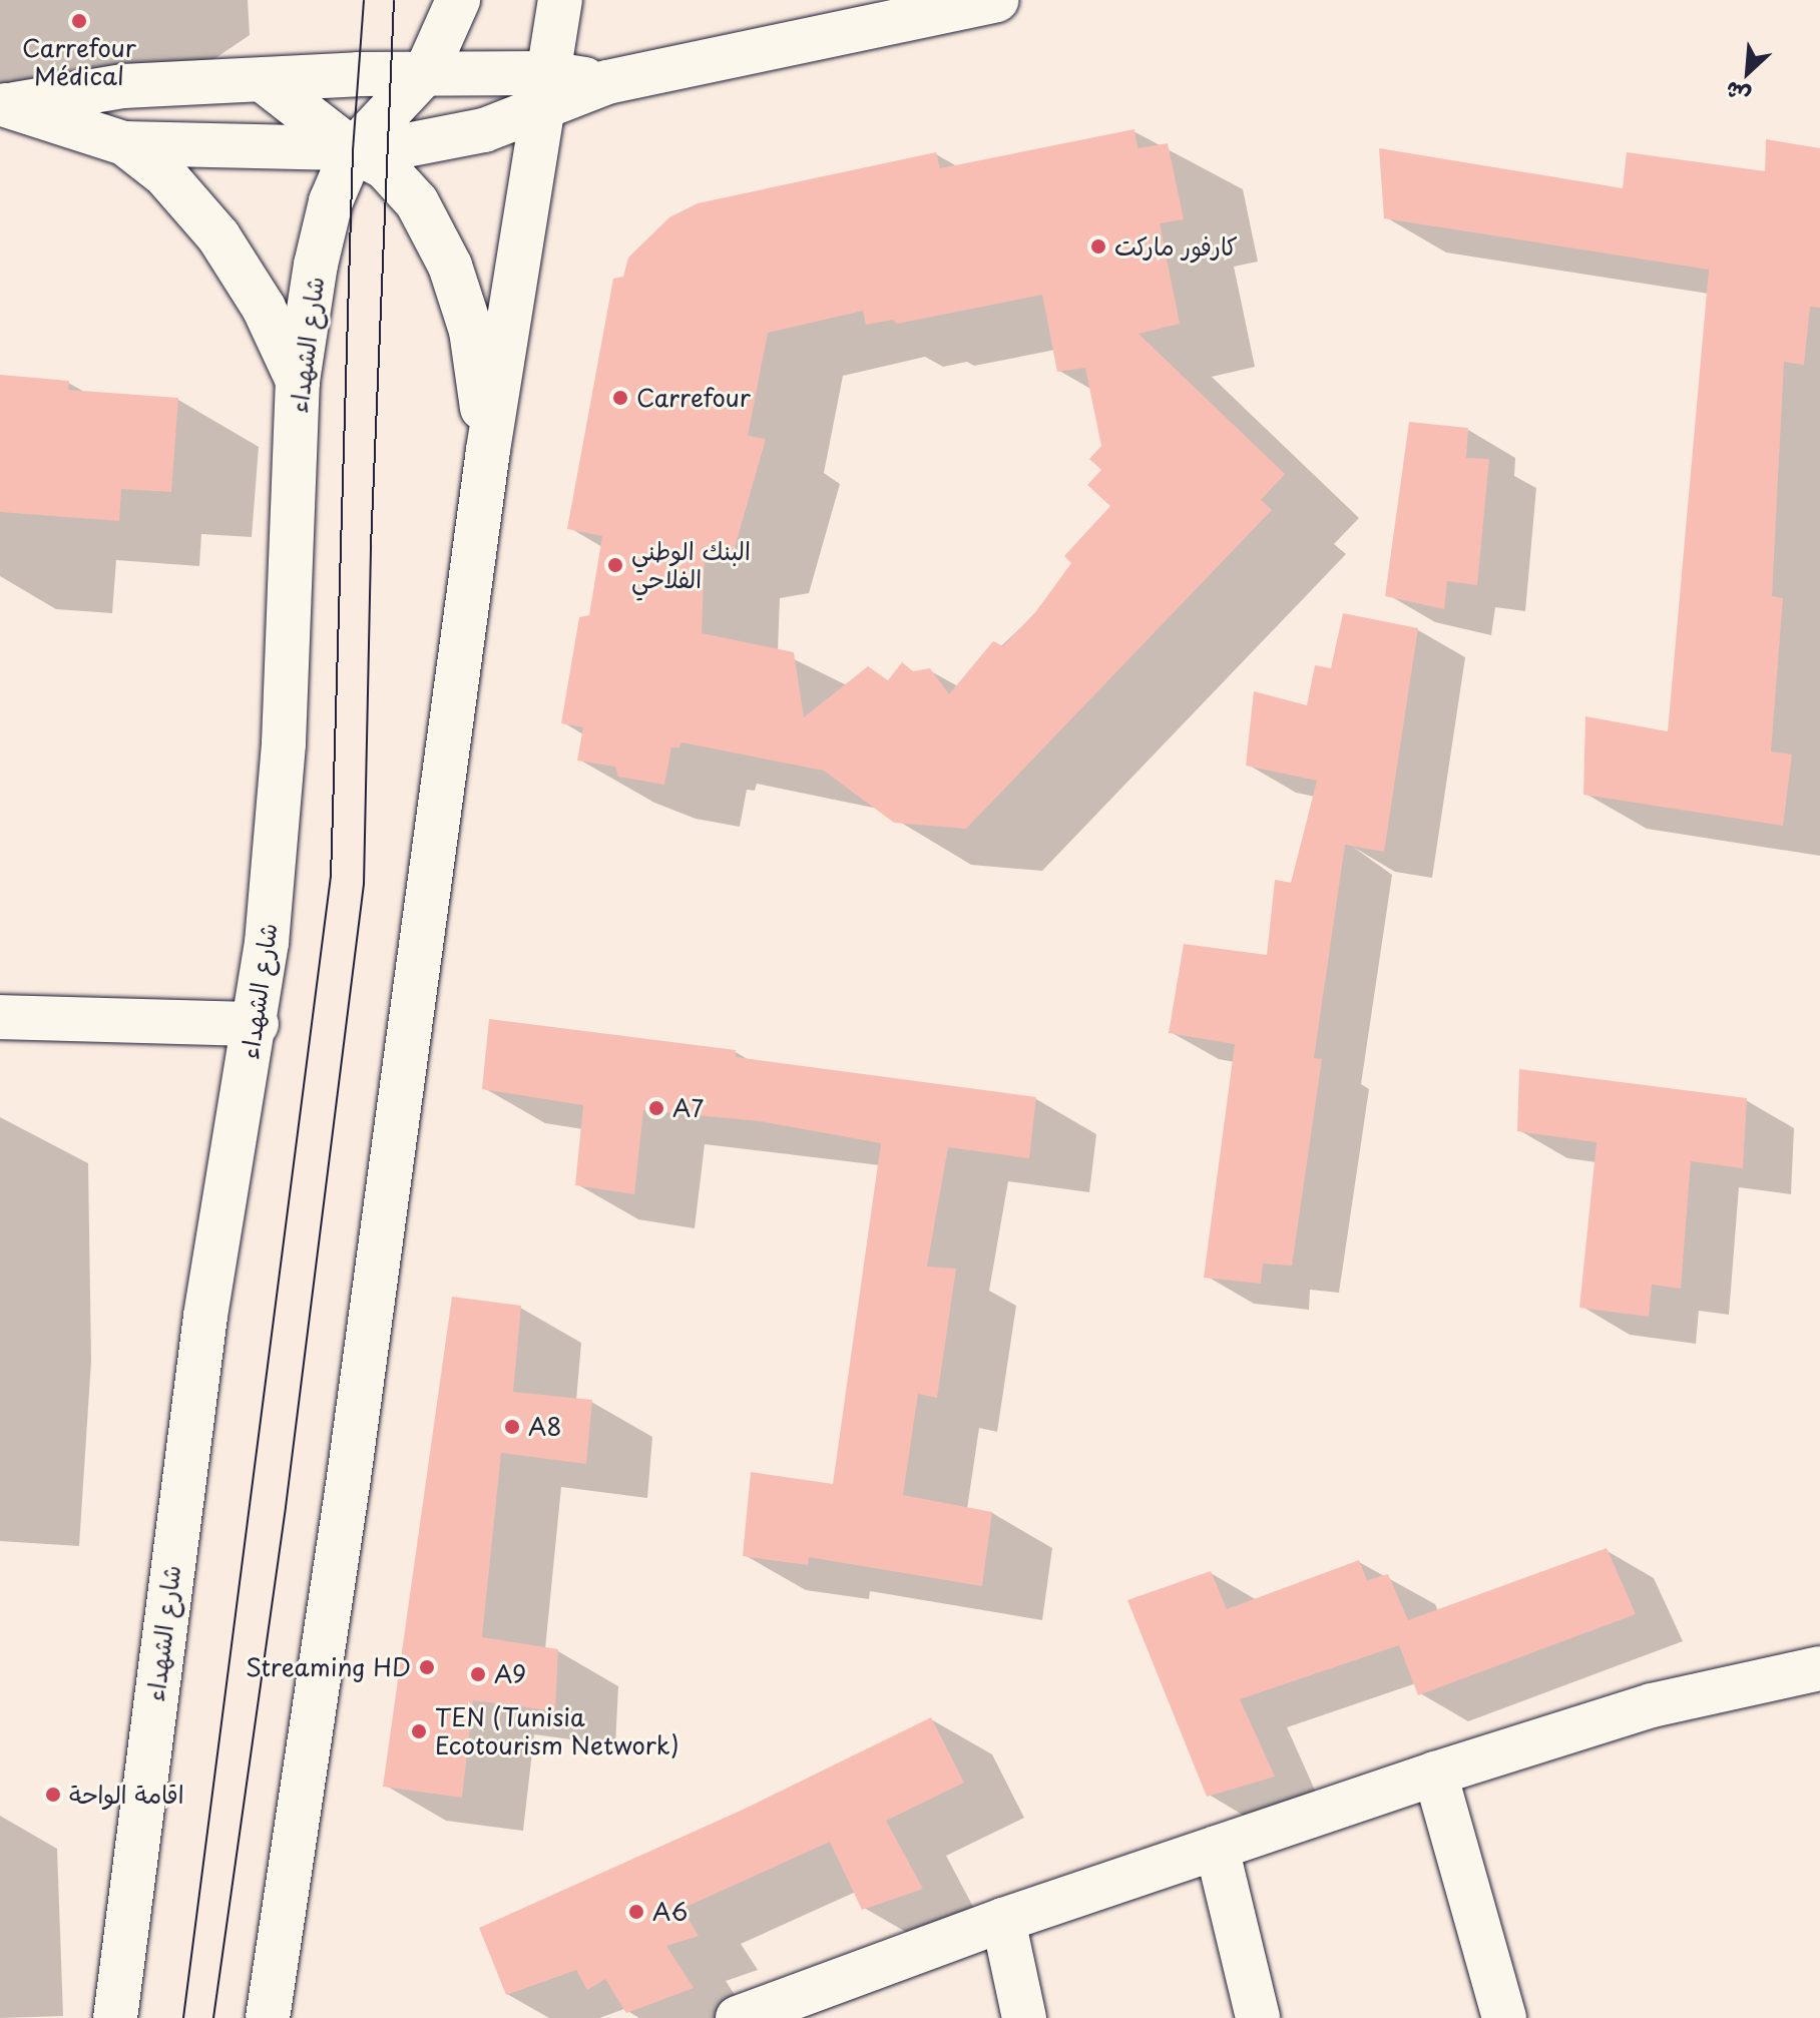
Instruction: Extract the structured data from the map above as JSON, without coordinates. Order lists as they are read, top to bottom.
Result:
{
  "streets": {
    "main road": ["شارع الشهداء"]
  },
  "places": [
    "Carrefour Médical",
    "كارفور ماركت",
    "Carrefour",
    "البنك الوطني الفلاحي",
    "A7",
    "A8",
    "Streaming HD",
    "A9",
    "TEN (Tunisia Ecotourism Network)",
    "اقامة الواحة",
    "A6"
  ],
  "north": "bottom left"
}
